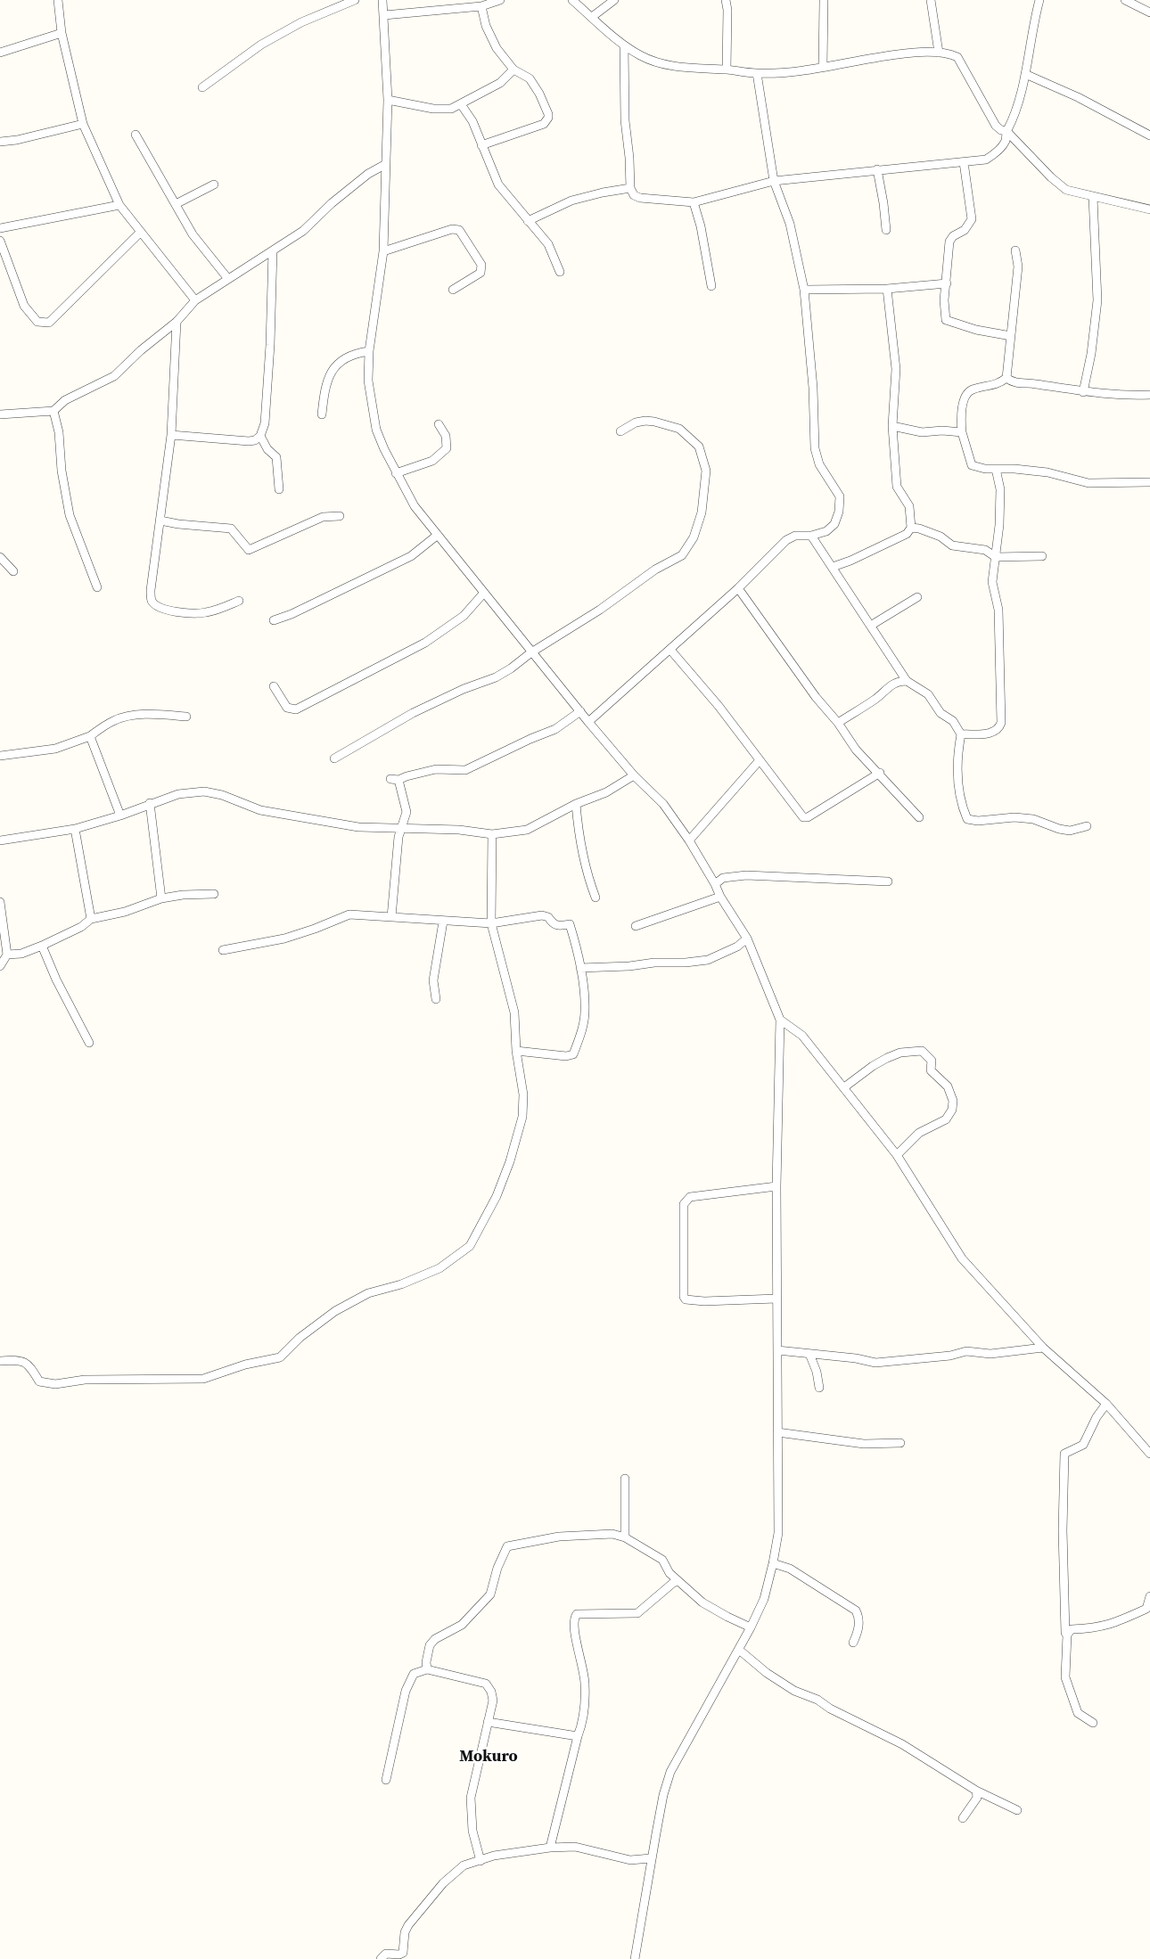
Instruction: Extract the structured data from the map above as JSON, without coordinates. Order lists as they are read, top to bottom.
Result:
{
  "districts": ["Mokuro"]
}
